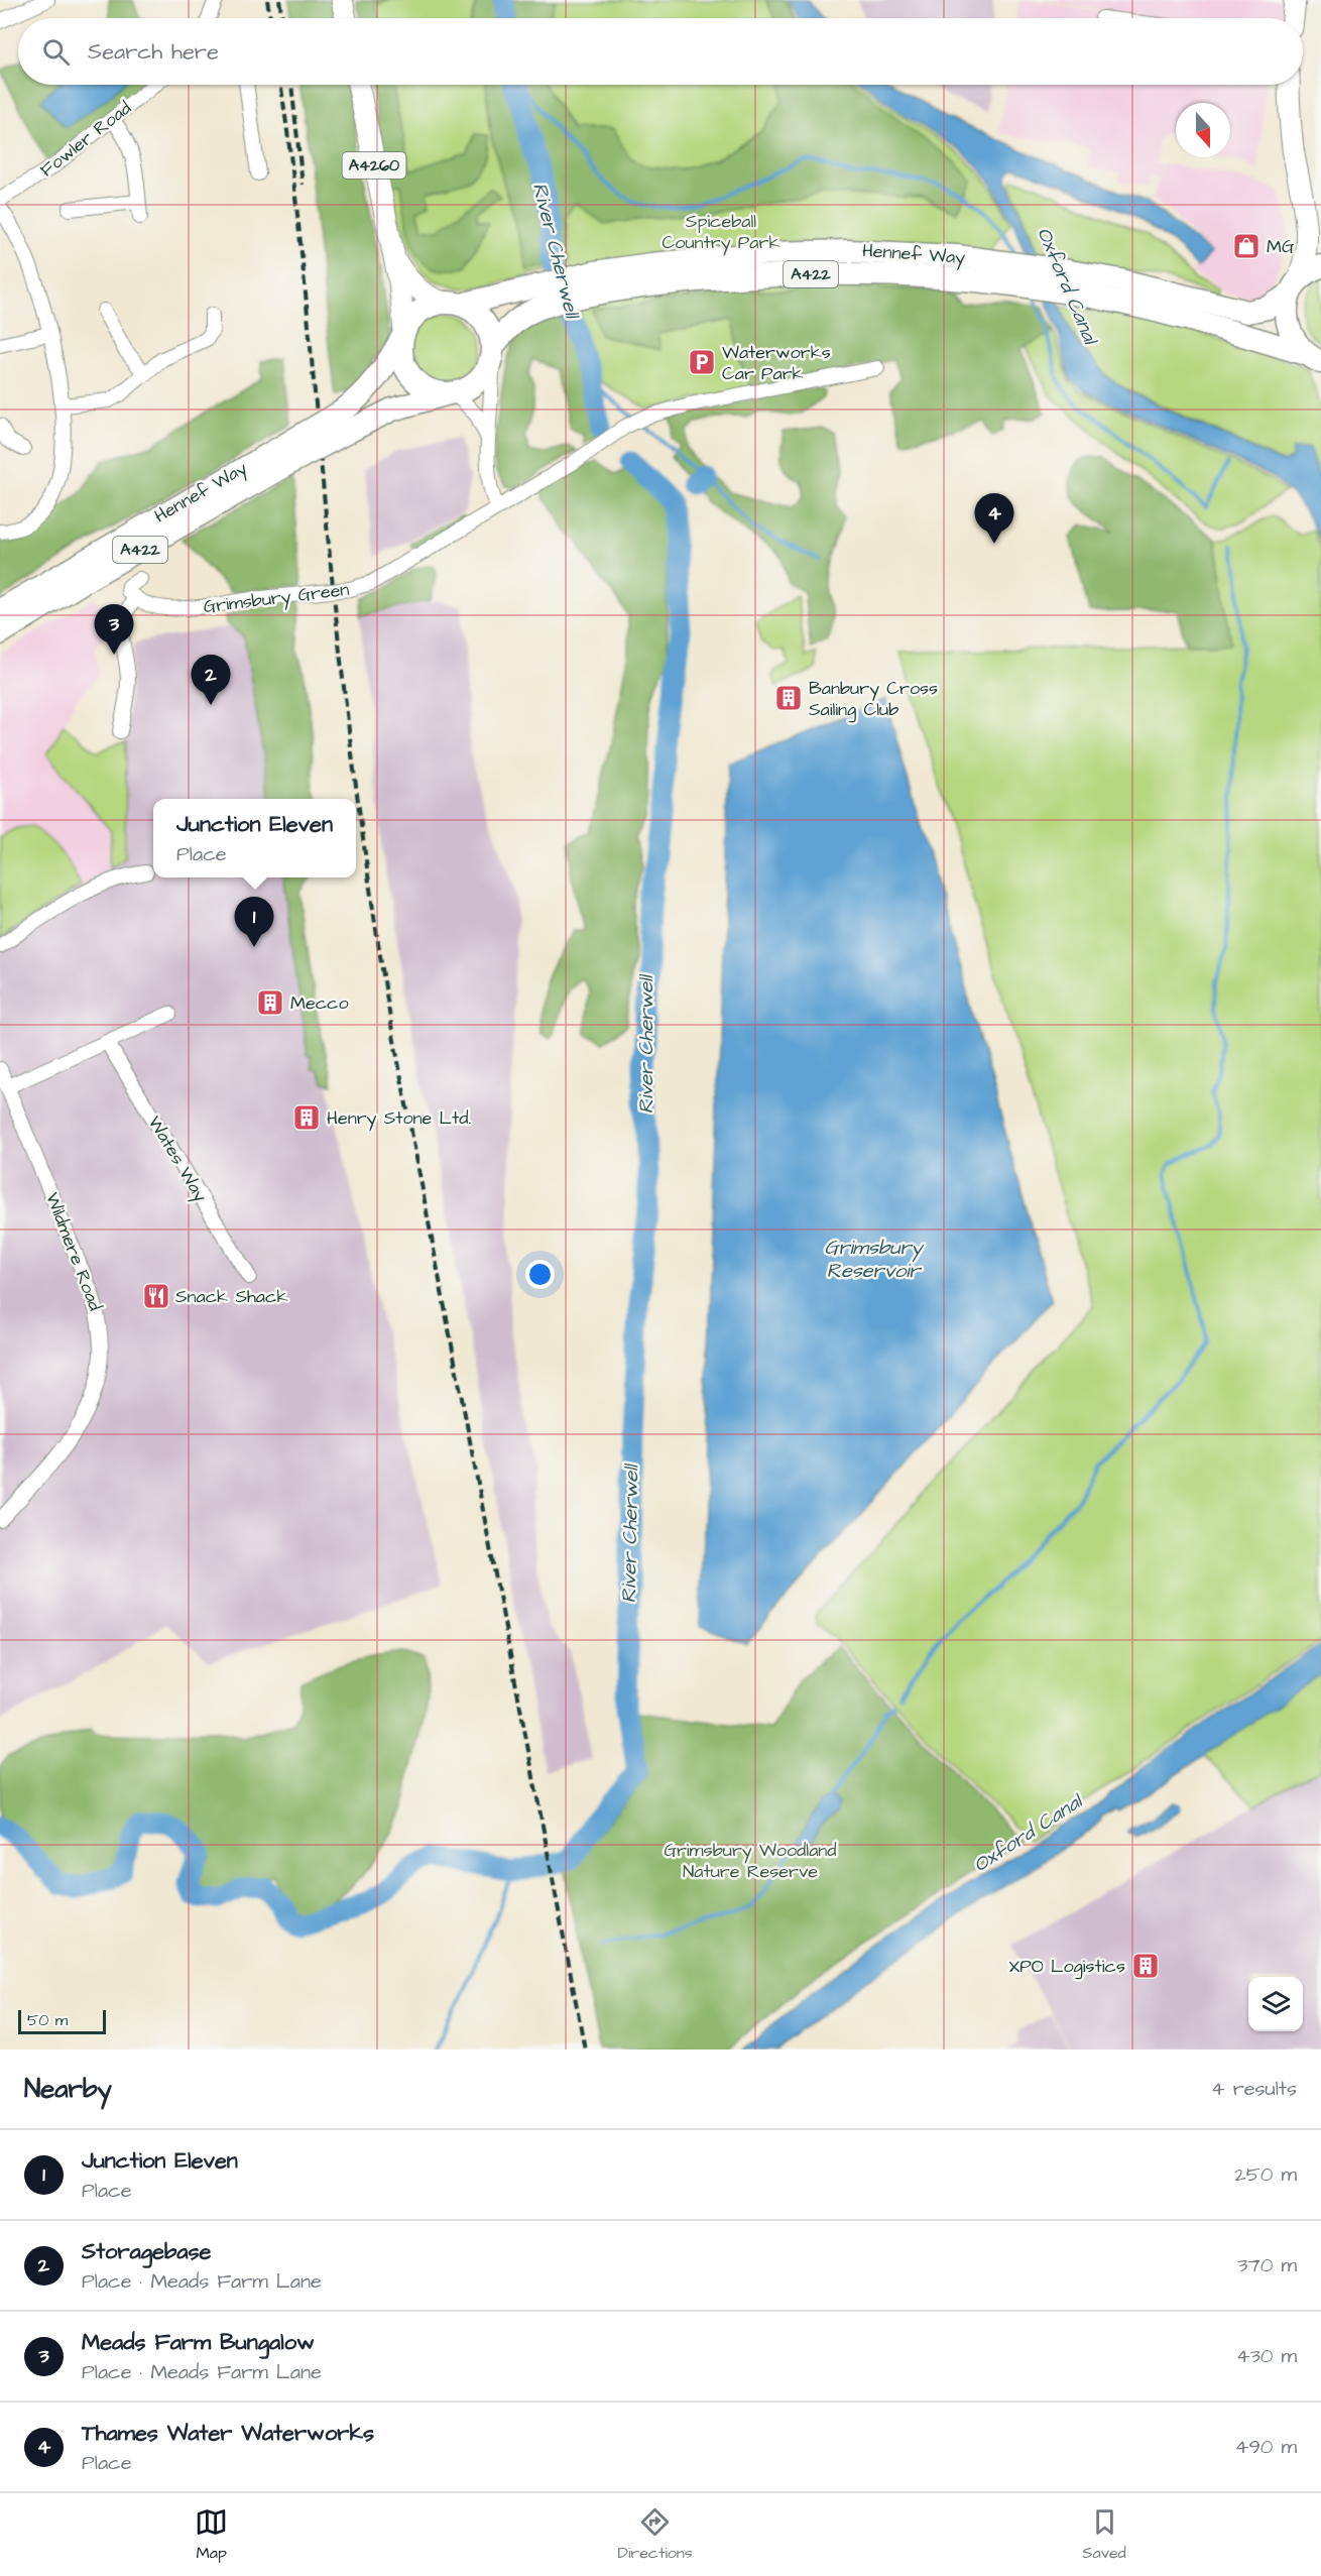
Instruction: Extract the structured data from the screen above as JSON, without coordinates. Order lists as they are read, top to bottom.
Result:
{
  "streets": {
    "highway": ["Hennef Way", "A422"],
    "main road": ["A4260"],
    "street": [
      "Fowler Road",
      "Grimsbury Green",
      "Wates Way",
      "Wildmere Road"
    ]
  },
  "crossings": [
    ["A4260", "Hennef Way"],
    ["A4260", "A422"],
    ["Hennef Way", "A422"]
  ],
  "water": ["River Cherwell", "Oxford Canal", "Grimsbury Reservoir"],
  "parks": ["Spiceball Country Park", "Grimsbury Woodland Nature Reserve"],
  "places": {
    "shop": ["MG"],
    "parking": ["Waterworks Car Park"],
    "building": [
      "Banbury Cross Sailing Club",
      "Mecco",
      "Henry Stone Ltd.",
      "XPO Logistics"
    ],
    "restaurant": ["Snack Shack"]
  },
  "scale_bar": "50 m",
  "north": "bottom",
  "page": {
    "search": "Search here",
    "pins": [
      "4",
      "3",
      "2",
      "1"
    ],
    "popup": ["Junction Eleven", "Place"],
    "scale": "50 m",
    "heading": ["Nearby", "4 results"],
    "list": [
      {
        "mark": "1",
        "name": "Junction Eleven",
        "note": "Place",
        "value": "250 m"
      },
      {
        "mark": "2",
        "name": "Storagebase",
        "note": "Place · Meads Farm Lane",
        "value": "370 m"
      },
      {
        "mark": "3",
        "name": "Meads Farm Bungalow",
        "note": "Place · Meads Farm Lane",
        "value": "430 m"
      },
      {
        "mark": "4",
        "name": "Thames Water Waterworks",
        "note": "Place",
        "value": "490 m"
      }
    ],
    "nav": ["Map", "Directions", "Saved"]
  }
}
